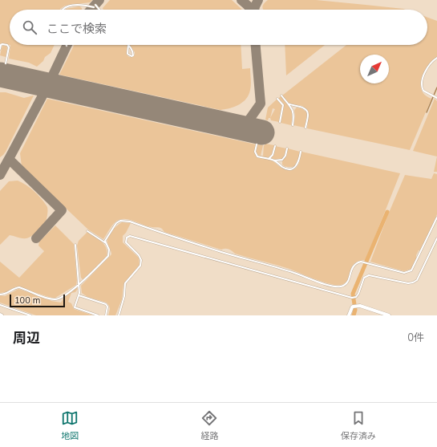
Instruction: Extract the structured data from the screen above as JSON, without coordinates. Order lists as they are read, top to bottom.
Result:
{
  "scale_bar": "100 m",
  "north": "top right",
  "page": {
    "search": "ここで検索",
    "scale": "100 m",
    "heading": ["周辺", "0件"],
    "nav": ["地図", "経路", "保存済み"]
  }
}
